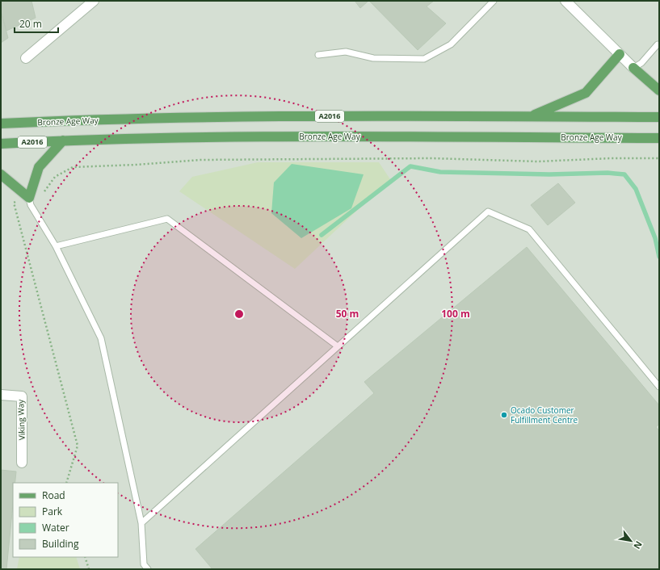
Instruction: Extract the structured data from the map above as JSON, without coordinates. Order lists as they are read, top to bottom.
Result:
{
  "streets": {
    "main road": ["A2016", "Bronze Age Way"],
    "street": ["Viking Way"]
  },
  "places": ["Ocado Customer Fulfillment Centre"],
  "legend": [
    "Road",
    "Park",
    "Water",
    "Building"
  ],
  "scale_bar": "20 m",
  "north": "bottom right",
  "rings": ["50 m", "100 m"]
}
